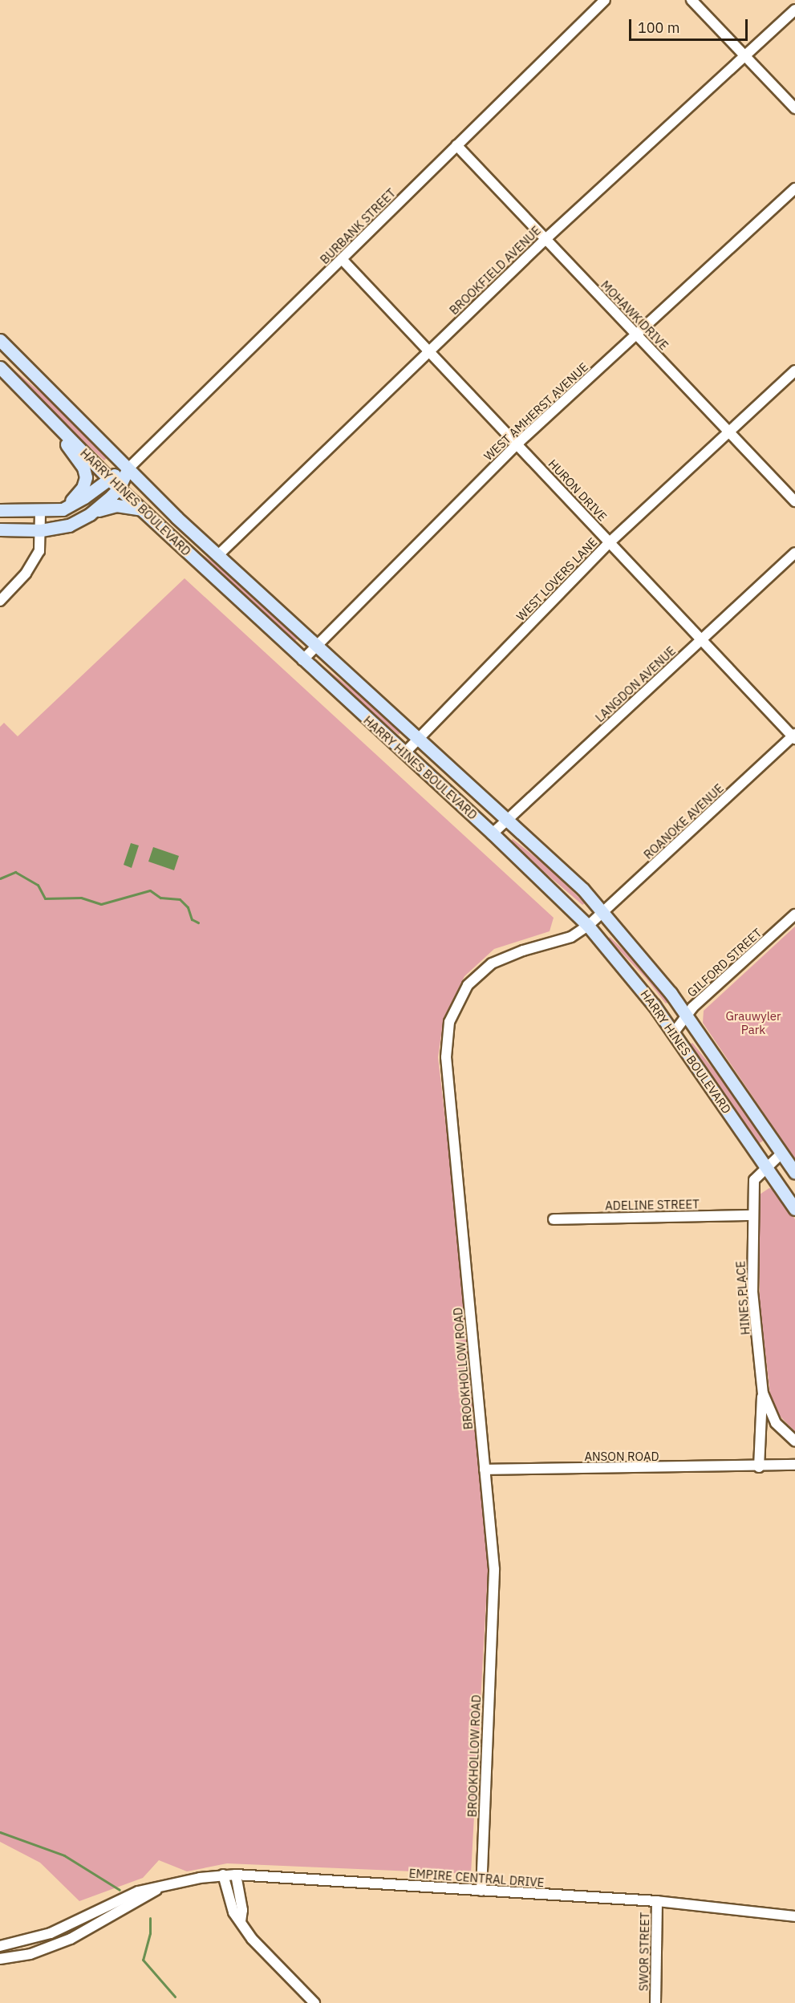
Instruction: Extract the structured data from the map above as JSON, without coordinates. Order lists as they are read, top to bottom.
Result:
{
  "streets": {
    "main road": ["HARRY HINES BOULEVARD"],
    "street": [
      "BURBANK STREET",
      "BROOKFIELD AVENUE",
      "MOHAWK DRIVE",
      "WEST AMHERST AVENUE",
      "HURON DRIVE",
      "WEST LOVERS LANE",
      "LANGDON AVENUE",
      "ROANOKE AVENUE",
      "GILFORD STREET",
      "ADELINE STREET",
      "HINES PLACE",
      "BROOKHOLLOW ROAD",
      "ANSON ROAD",
      "EMPIRE CENTRAL DRIVE",
      "SWOR STREET"
    ]
  },
  "crossings": [
    ["BURBANK STREET", "MOHAWK DRIVE"],
    ["BURBANK STREET", "HURON DRIVE"],
    ["BURBANK STREET", "HARRY HINES BOULEVARD"],
    ["BROOKFIELD AVENUE", "MOHAWK DRIVE"],
    ["BROOKFIELD AVENUE", "HURON DRIVE"],
    ["BROOKFIELD AVENUE", "HARRY HINES BOULEVARD"],
    ["MOHAWK DRIVE", "WEST AMHERST AVENUE"],
    ["MOHAWK DRIVE", "WEST LOVERS LANE"],
    ["WEST AMHERST AVENUE", "HURON DRIVE"],
    ["WEST AMHERST AVENUE", "HARRY HINES BOULEVARD"],
    ["HURON DRIVE", "WEST LOVERS LANE"],
    ["HURON DRIVE", "LANGDON AVENUE"],
    ["HURON DRIVE", "ROANOKE AVENUE"],
    ["HARRY HINES BOULEVARD", "WEST LOVERS LANE"],
    ["HARRY HINES BOULEVARD", "LANGDON AVENUE"],
    ["HARRY HINES BOULEVARD", "ROANOKE AVENUE"],
    ["HARRY HINES BOULEVARD", "GILFORD STREET"],
    ["HARRY HINES BOULEVARD", "HINES PLACE"],
    ["HARRY HINES BOULEVARD", "BROOKHOLLOW ROAD"],
    ["ROANOKE AVENUE", "BROOKHOLLOW ROAD"],
    ["ADELINE STREET", "HINES PLACE"],
    ["BROOKHOLLOW ROAD", "ANSON ROAD"],
    ["BROOKHOLLOW ROAD", "EMPIRE CENTRAL DRIVE"],
    ["EMPIRE CENTRAL DRIVE", "SWOR STREET"]
  ],
  "parks": ["Grauwyler Park"],
  "scale_bar": "100 m"
}
